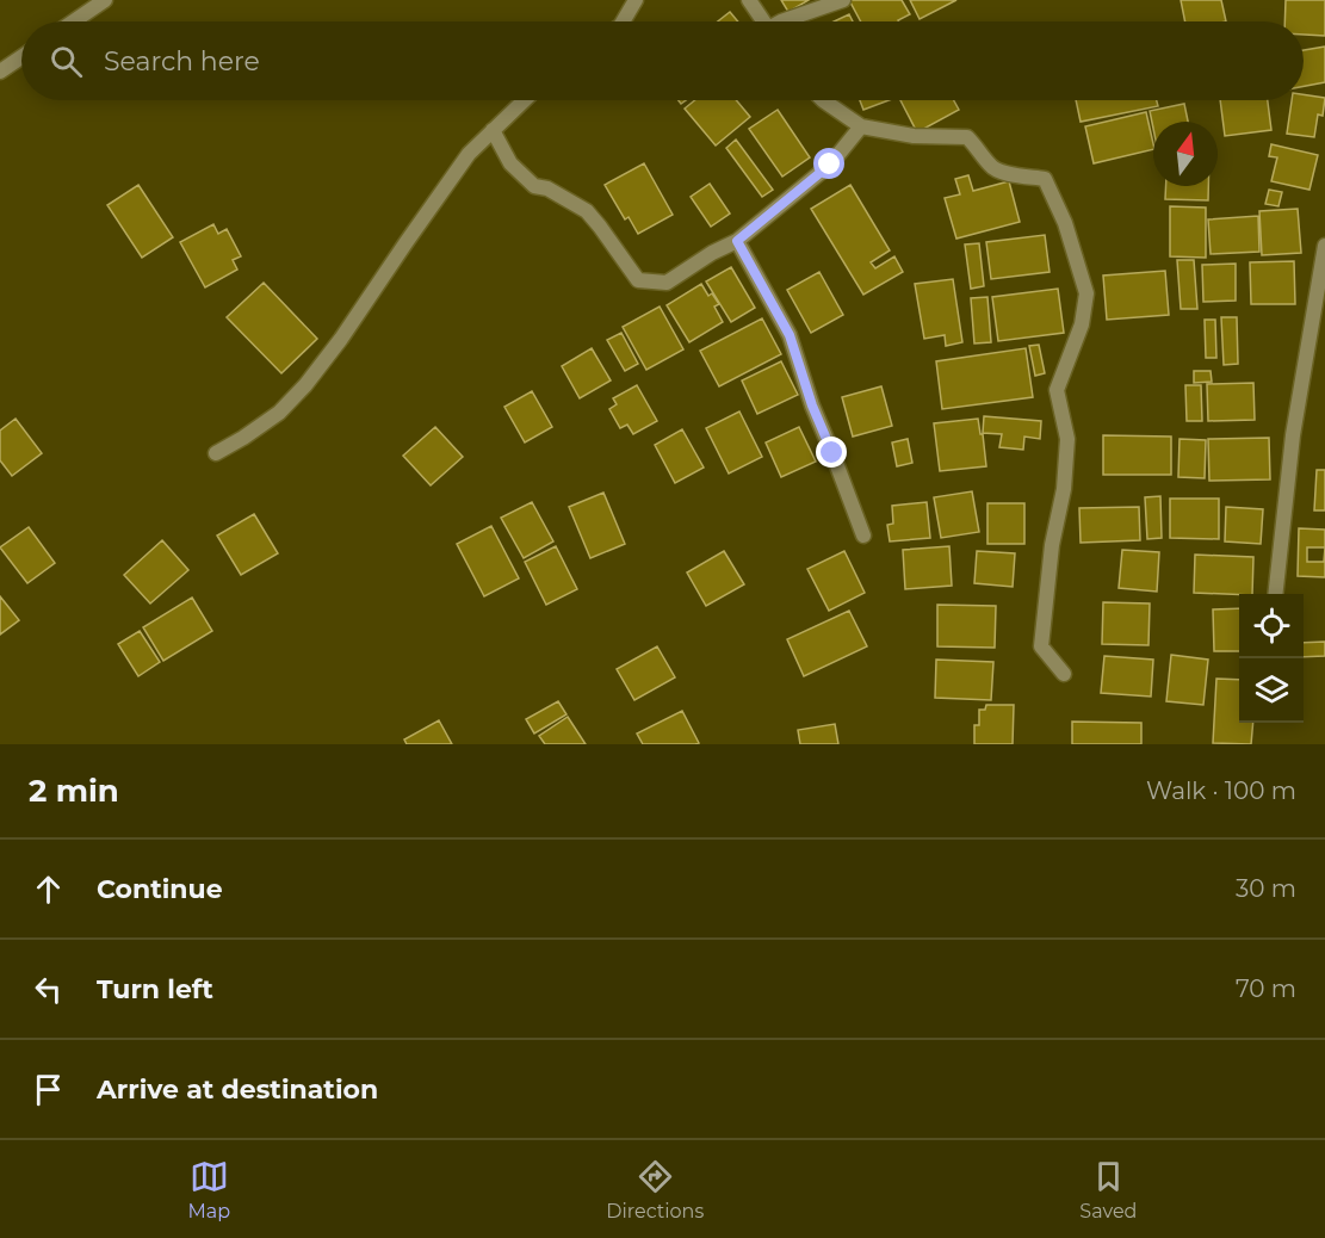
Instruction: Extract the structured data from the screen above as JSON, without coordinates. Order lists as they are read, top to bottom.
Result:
{
  "north": "top",
  "page": {
    "search": "Search here",
    "heading": ["2 min", "Walk · 100 m"],
    "list": [
      ["Continue", "30 m"],
      ["Turn left", "70 m"],
      "Arrive at destination"
    ],
    "nav": ["Map", "Directions", "Saved"]
  }
}
